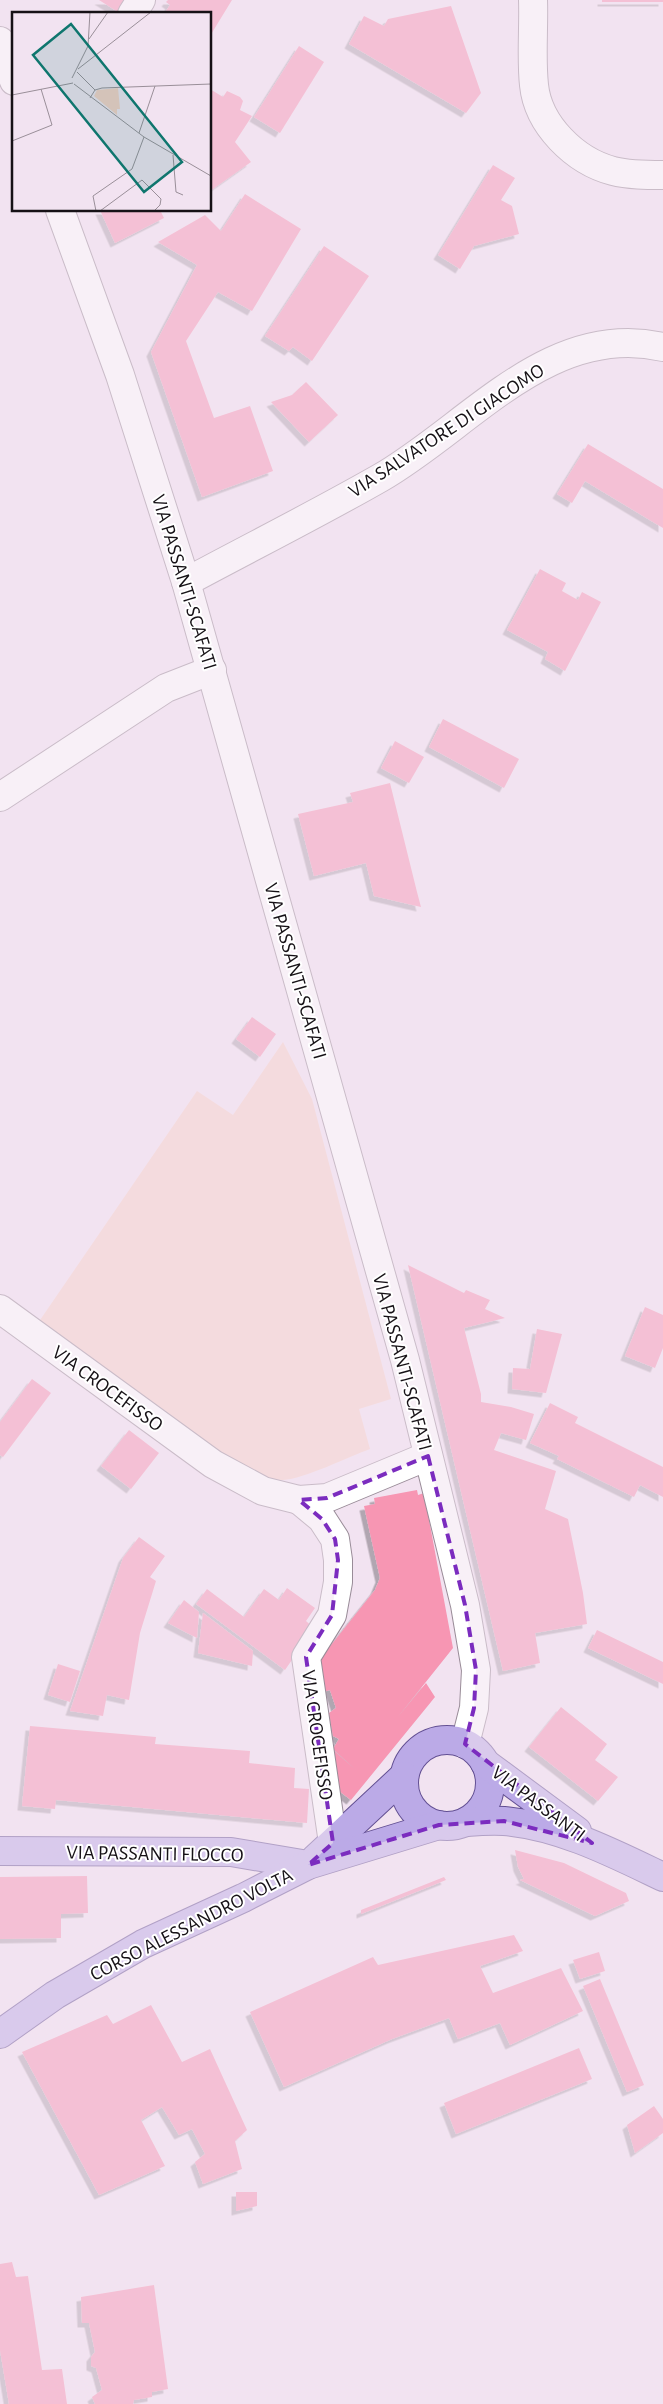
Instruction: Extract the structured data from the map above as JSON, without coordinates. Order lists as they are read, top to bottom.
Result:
{
  "streets": {
    "main road": ["VIA PASSANTI", "VIA PASSANTI FLOCCO", "CORSO ALESSANDRO VOLTA"],
    "street": ["VIA SALVATORE DI GIACOMO", "VIA PASSANTI-SCAFATI", "VIA CROCEFISSO"]
  },
  "crossings": [
    ["VIA SALVATORE DI GIACOMO", "VIA PASSANTI-SCAFATI"],
    ["VIA PASSANTI-SCAFATI", "VIA CROCEFISSO"],
    ["VIA PASSANTI-SCAFATI", "VIA PASSANTI"],
    ["VIA PASSANTI FLOCCO", "CORSO ALESSANDRO VOLTA"]
  ]
}
